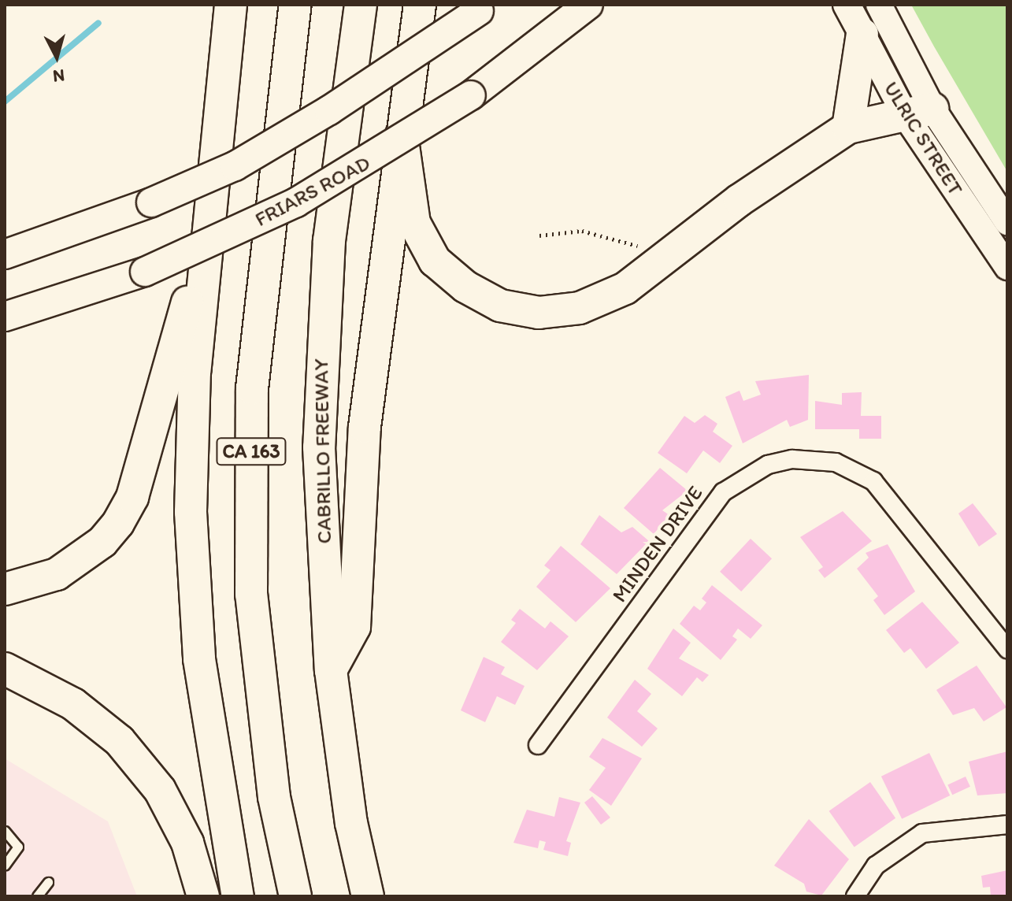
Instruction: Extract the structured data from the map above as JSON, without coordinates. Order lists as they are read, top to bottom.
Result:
{
  "streets": {
    "highway": ["FRIARS ROAD", "CA 163", "CABRILLO FREEWAY"],
    "main road": ["ULRIC STREET"],
    "street": ["MINDEN DRIVE"]
  },
  "north": "bottom"
}
